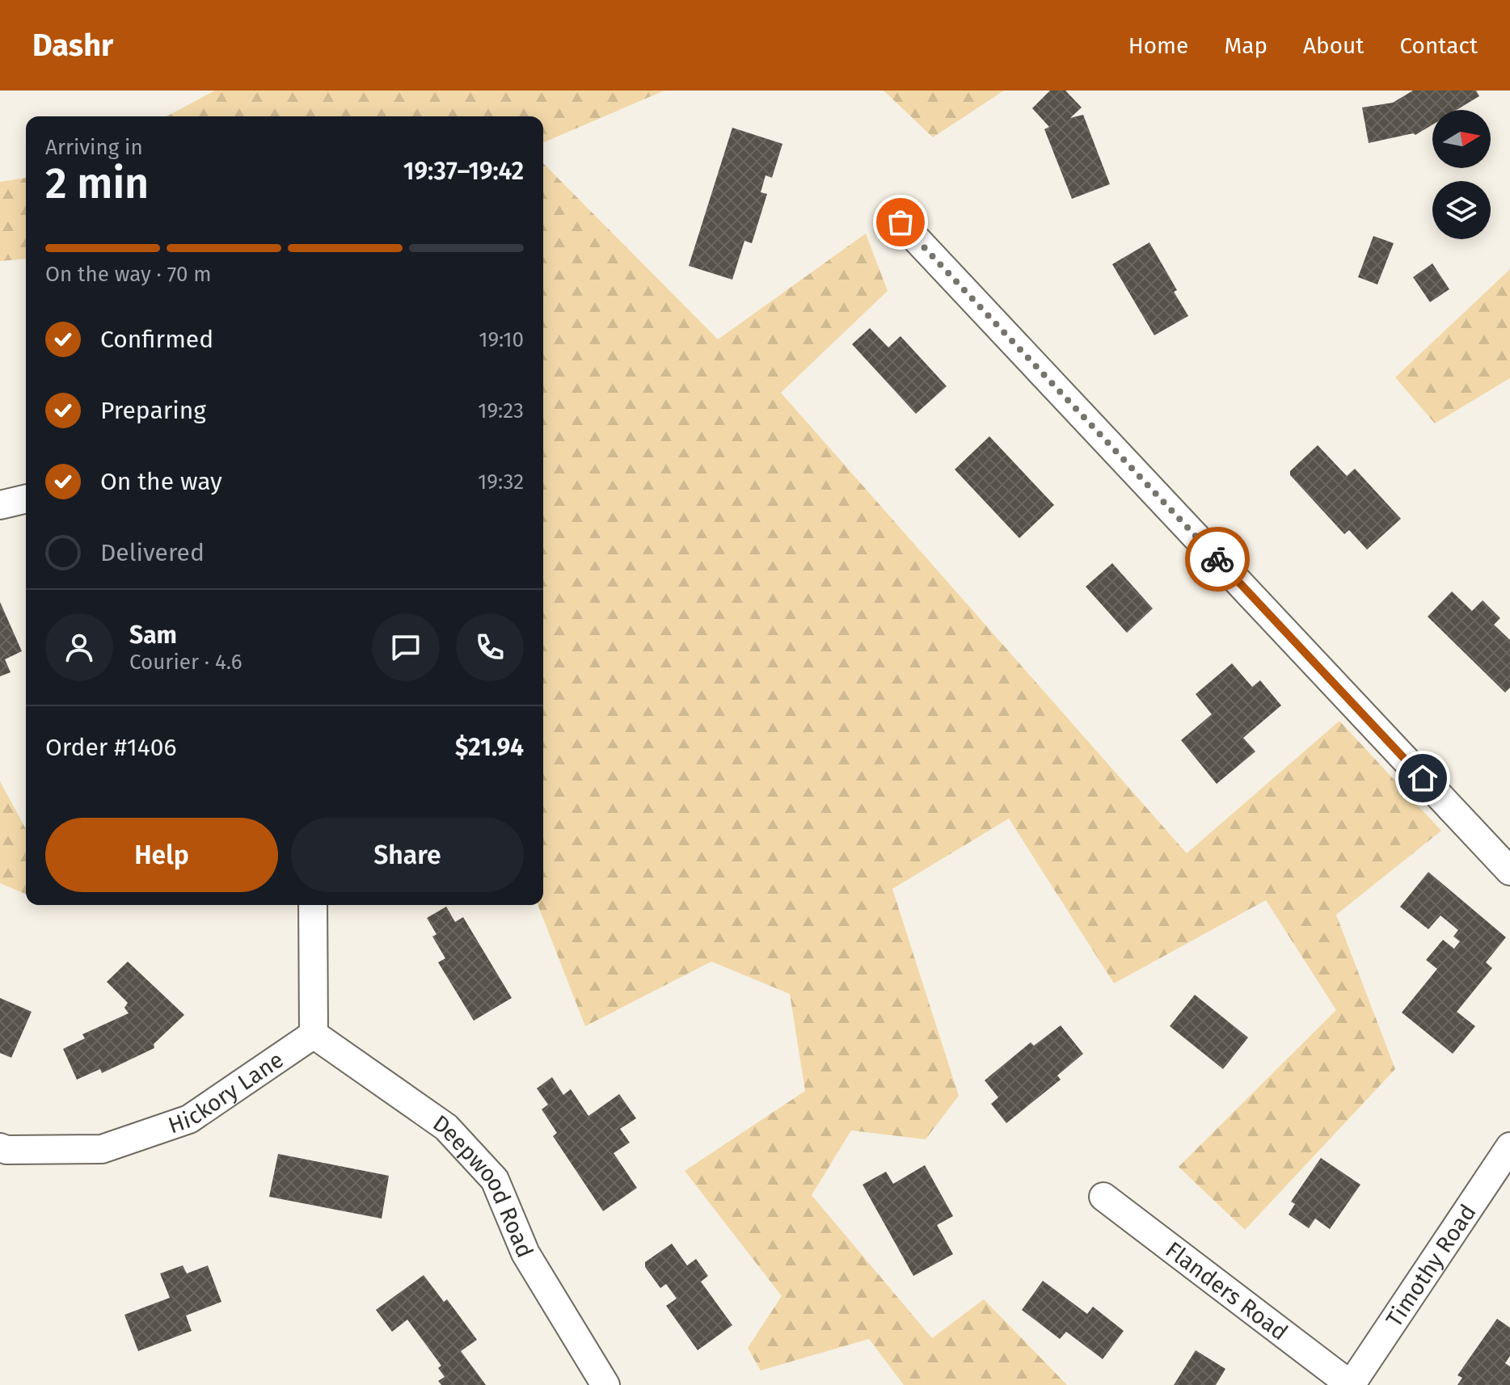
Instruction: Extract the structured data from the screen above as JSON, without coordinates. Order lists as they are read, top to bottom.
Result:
{
  "streets": {
    "street": [
      "Hickory Lane",
      "Deepwood Road",
      "Timothy Road",
      "Flanders Road"
    ]
  },
  "crossings": [
    ["Hickory Lane", "Deepwood Road"],
    ["Timothy Road", "Flanders Road"]
  ],
  "north": "right",
  "page": {
    "header": "Dashr",
    "nav": [
      "Home",
      "Map",
      "About",
      "Contact"
    ],
    "heading": ["2 min", "Arriving in", "19:37–19:42"],
    "panel": [
      "Sam",
      "Courier · 4.6",
      "Order #1406",
      "$21.94"
    ],
    "bar": "On the way · 70 m",
    "list": [
      ["Confirmed", "19:10"],
      ["Preparing", "19:23"],
      ["On the way", "19:32"],
      "Delivered"
    ],
    "buttons": ["Help", "Share"]
  }
}
